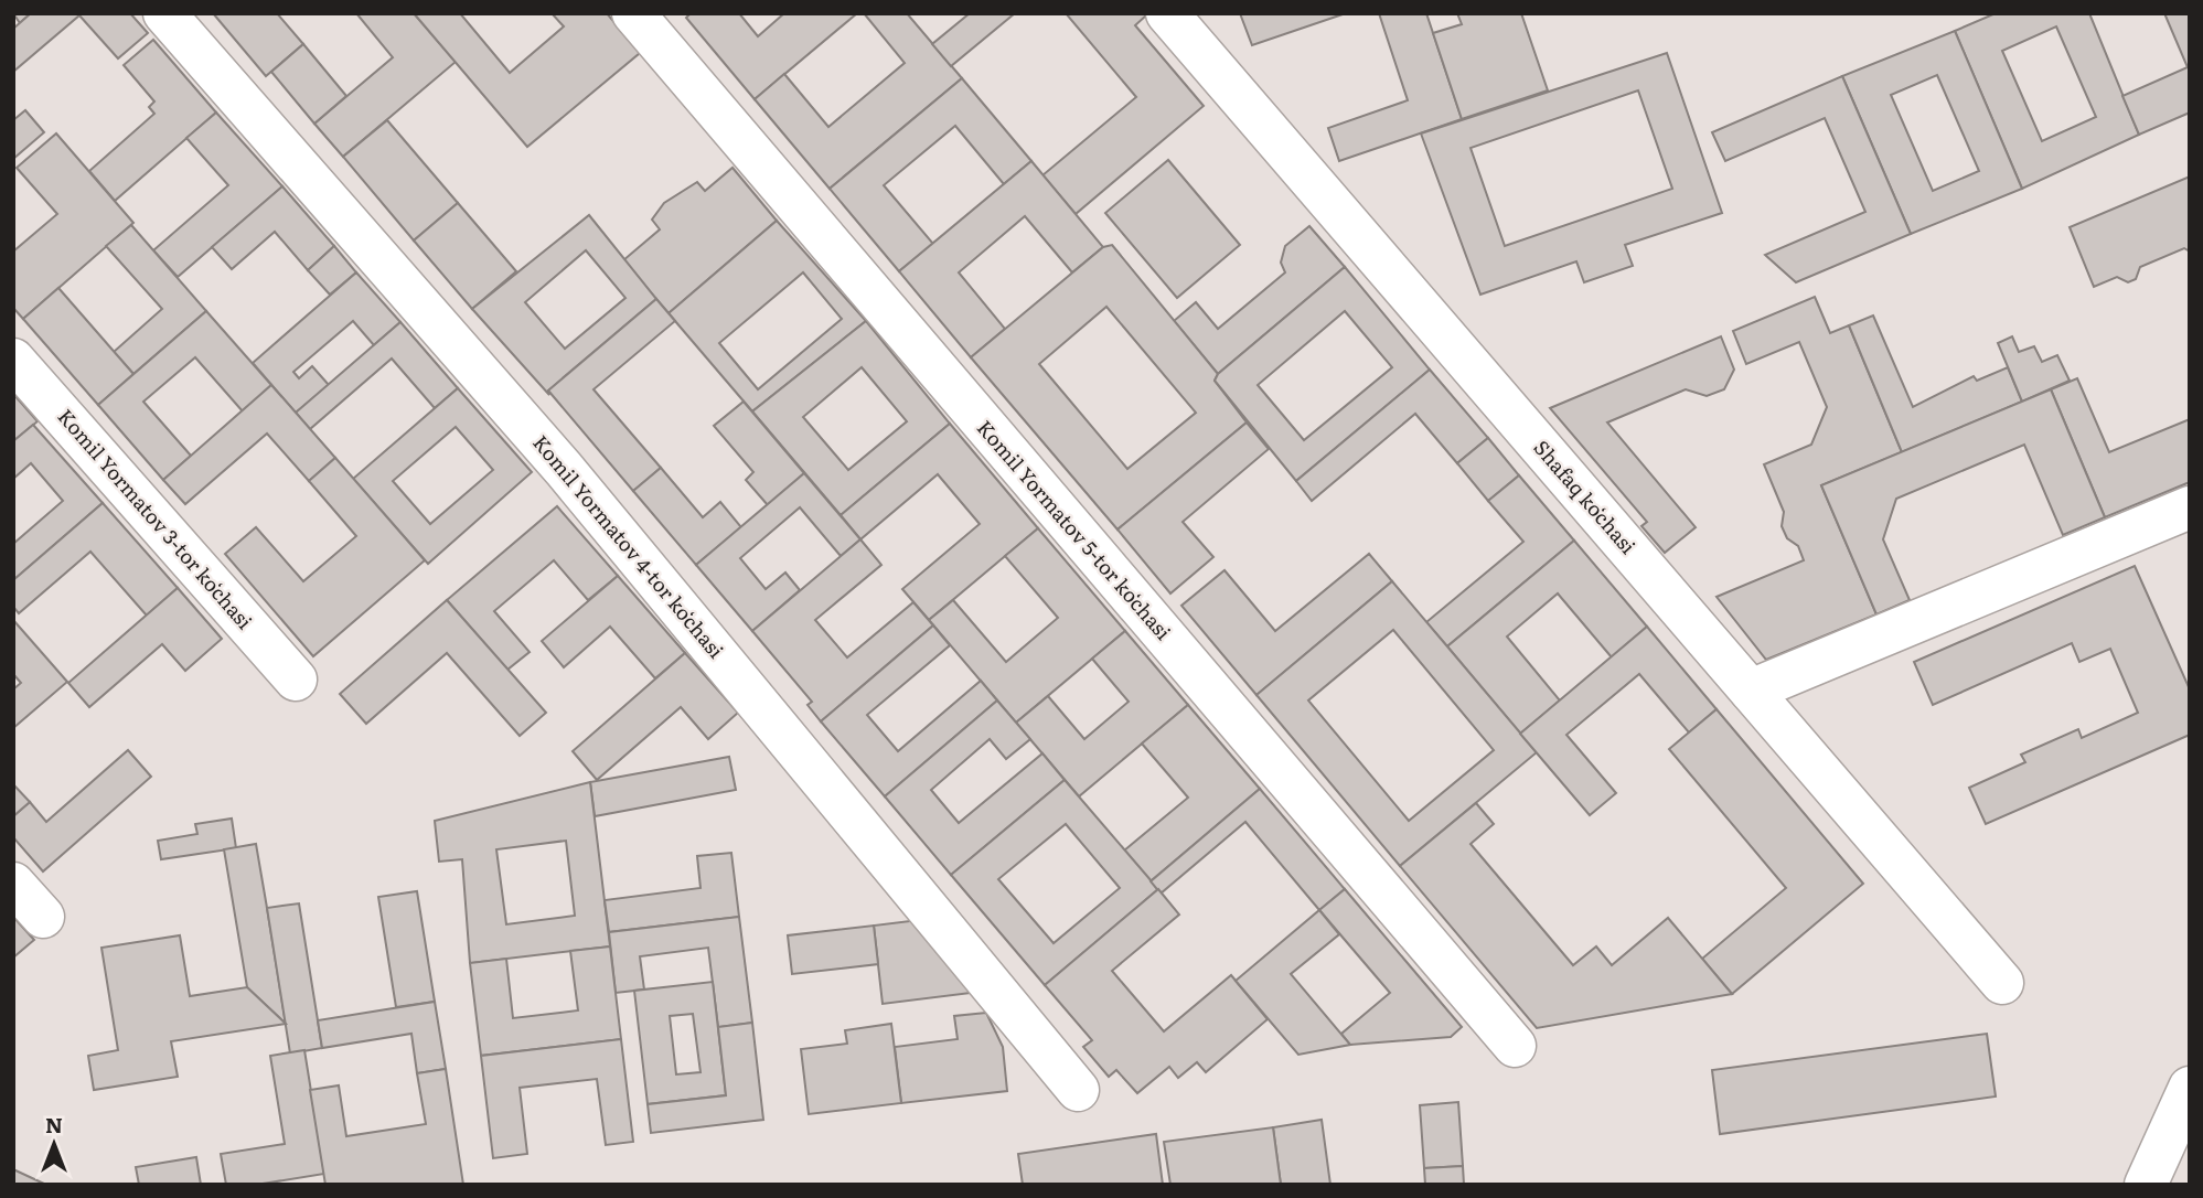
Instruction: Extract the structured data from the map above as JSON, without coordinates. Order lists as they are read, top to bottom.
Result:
{
  "streets": {
    "street": [
      "Shafaq koʻchasi",
      "Komil Yormatov 3-tor koʻchasi",
      "Komil Yormatov 5-tor koʻchasi",
      "Komil Yormatov 4-tor koʻchasi"
    ]
  },
  "north": "top"
}
